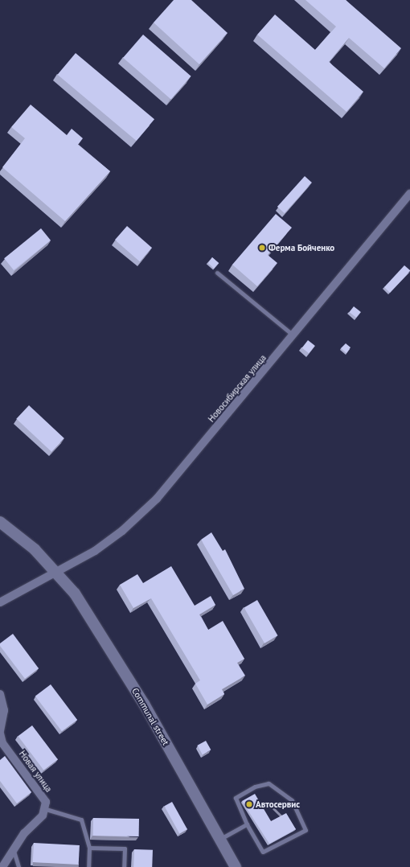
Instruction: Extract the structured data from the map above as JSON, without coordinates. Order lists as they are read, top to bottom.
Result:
{
  "streets": {
    "main road": ["Communal street"],
    "street": ["Новосибирская улица", "Новая улица"]
  },
  "crossings": [
    ["Новосибирская улица", "Communal street"]
  ],
  "places": ["Ферма Бойченко", "Автосервис"]
}
